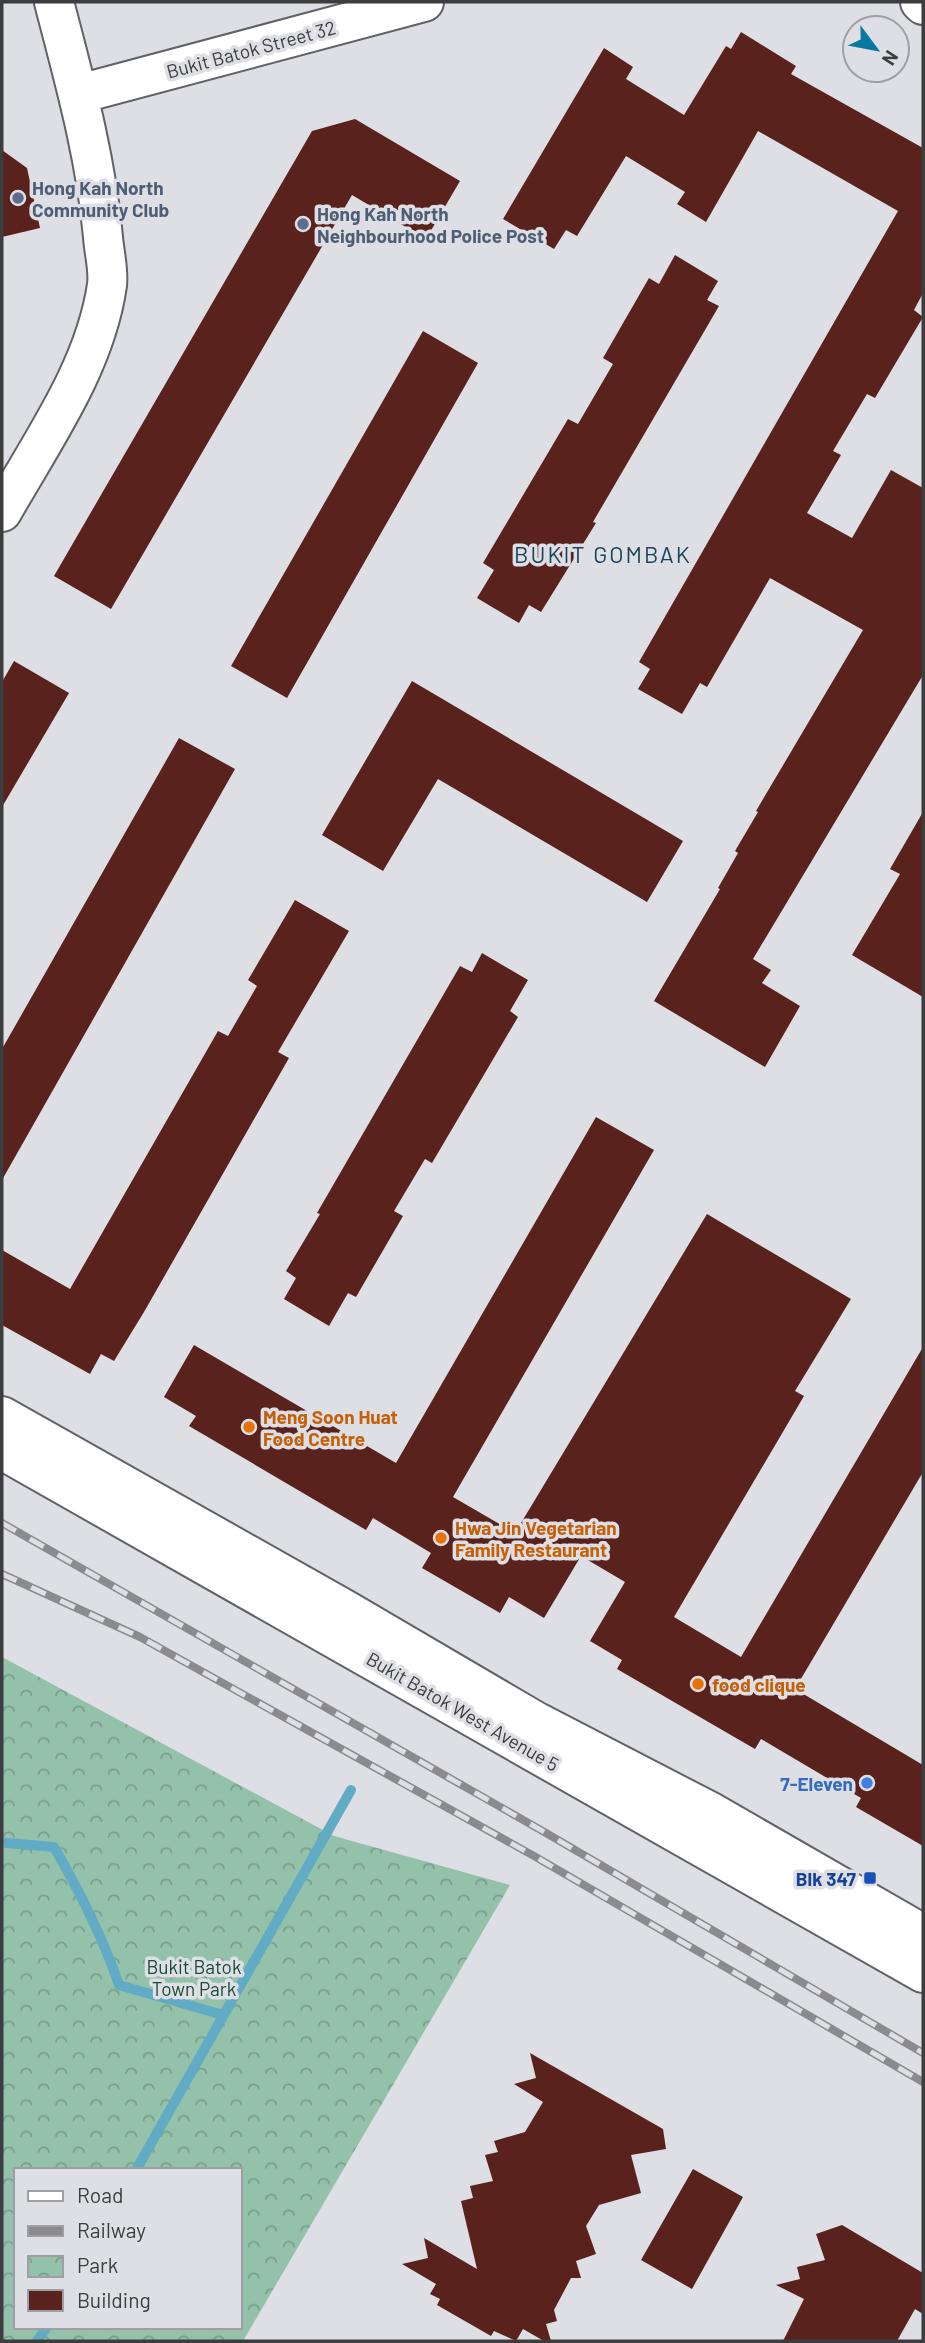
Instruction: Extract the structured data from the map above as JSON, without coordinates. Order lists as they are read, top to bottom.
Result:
{
  "streets": {
    "street": ["Bukit Batok Street 32", "Bukit Batok West Avenue 5"]
  },
  "districts": ["BUKIT GOMBAK"],
  "parks": ["Bukit Batok Town Park"],
  "places": {
    "other": [
      "Hong Kah North Community Club",
      "Hong Kah North Neighbourhood Police Post",
      "Meng Soon Huat Food Centre",
      "Hwa Jin Vegetarian Family Restaurant",
      "food clique",
      "7-Eleven"
    ],
    "transit": ["Blk 347"]
  },
  "legend": [
    "Road",
    "Railway",
    "Park",
    "Building"
  ],
  "north": "bottom right"
}
